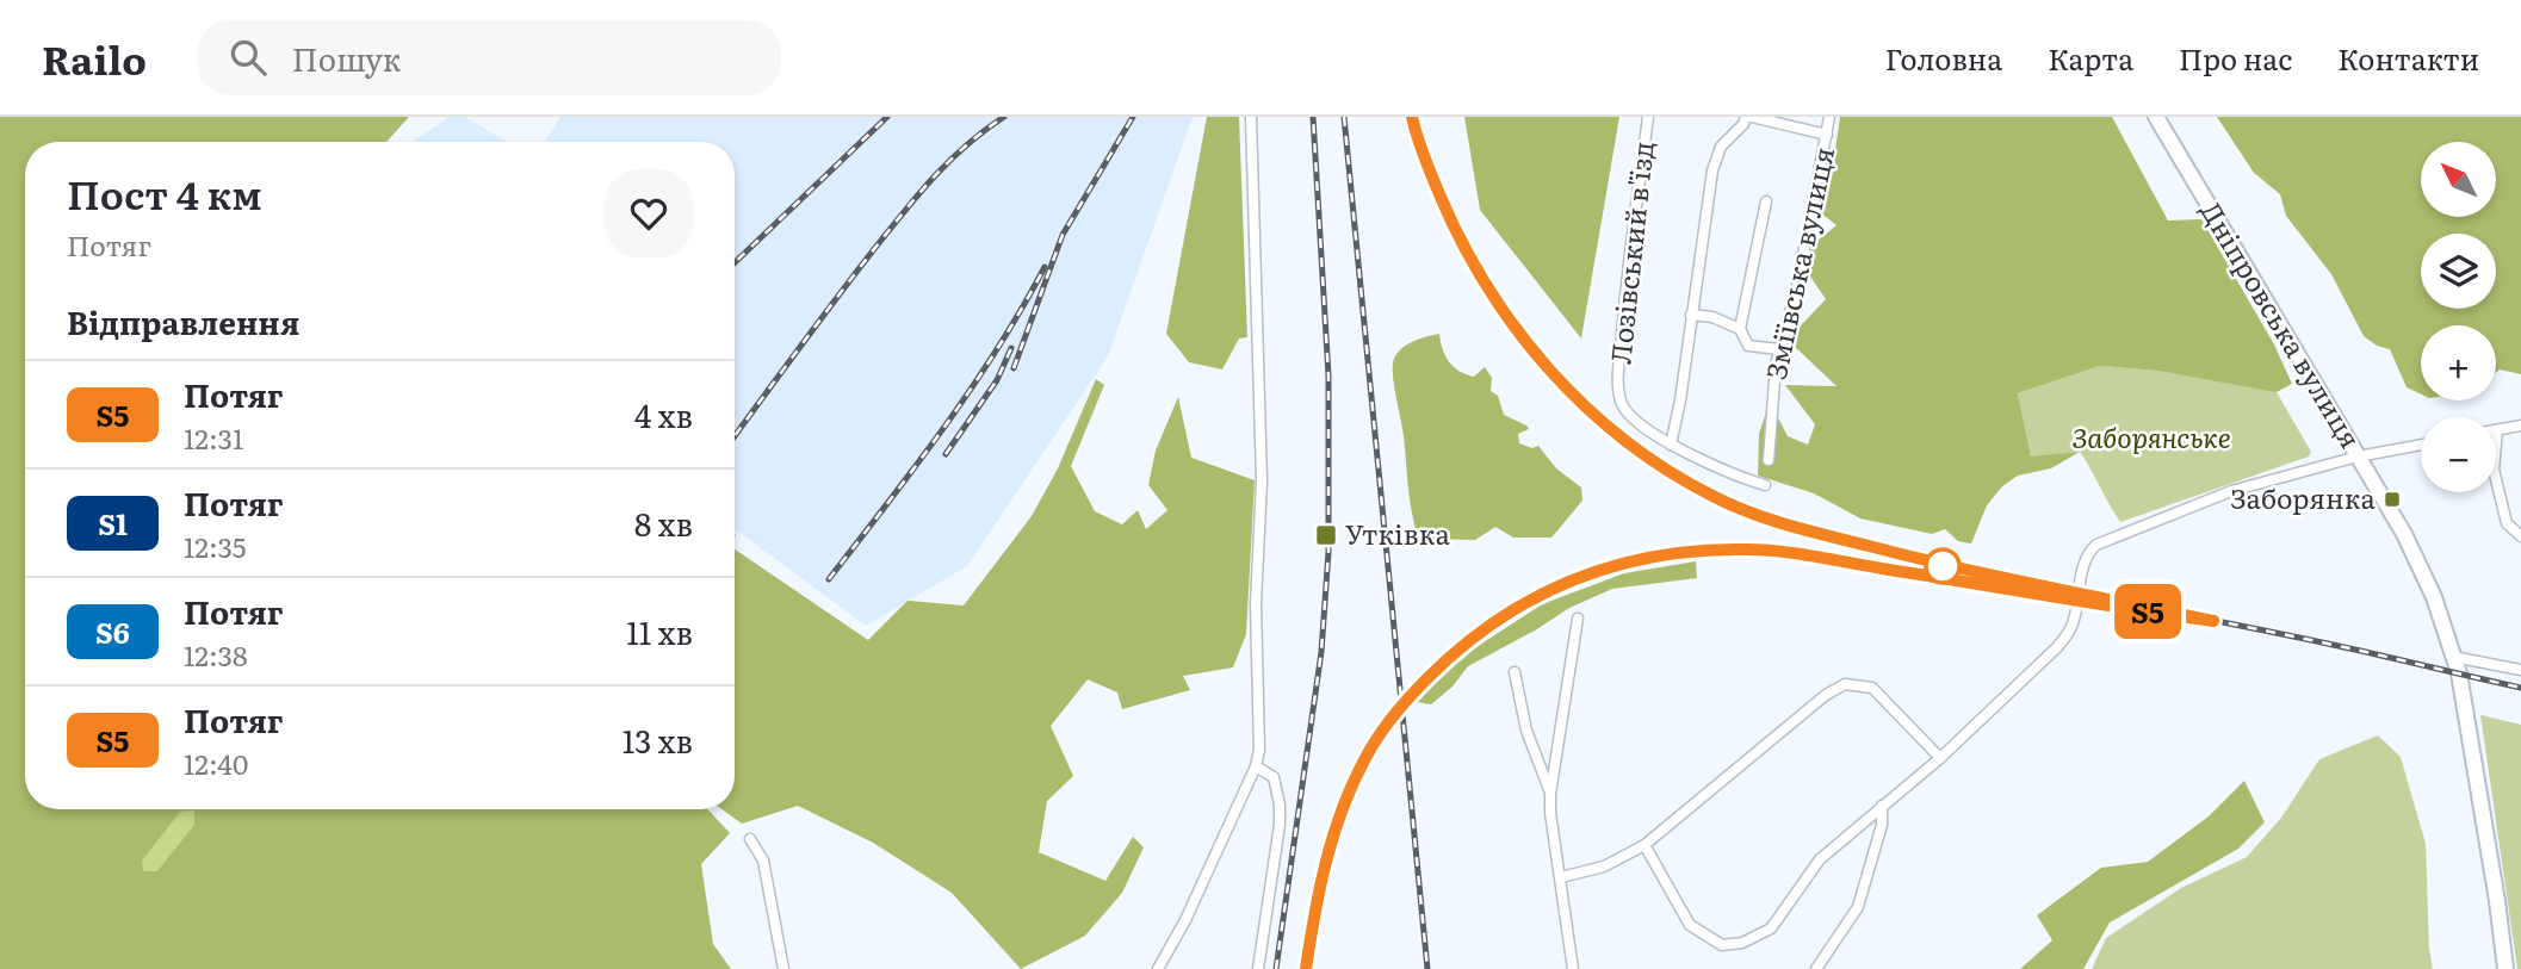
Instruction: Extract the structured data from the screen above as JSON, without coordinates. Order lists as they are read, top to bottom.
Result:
{
  "streets": {
    "highway": ["Дніпровська вулиця"],
    "street": ["Лозівський в'їзд", "Зміївська вулиця"]
  },
  "parks": ["Заборянське"],
  "places": {
    "transit": ["Заборянка", "Уткiвка"]
  },
  "north": "top left",
  "page": {
    "header": "Railo",
    "search": "Пошук",
    "nav": [
      "Головна",
      "Карта",
      "Про нас",
      "Контакти"
    ],
    "on_map": "S5",
    "map_buttons": ["+", "−"],
    "heading": [
      ["Пост 4 км", "Потяг"],
      "Відправлення"
    ],
    "list": [
      {
        "mark": "S5",
        "name": "Потяг",
        "note": "12:31",
        "value": "4 хв"
      },
      {
        "mark": "S1",
        "name": "Потяг",
        "note": "12:35",
        "value": "8 хв"
      },
      {
        "mark": "S6",
        "name": "Потяг",
        "note": "12:38",
        "value": "11 хв"
      },
      {
        "mark": "S5",
        "name": "Потяг",
        "note": "12:40",
        "value": "13 хв"
      }
    ]
  }
}
